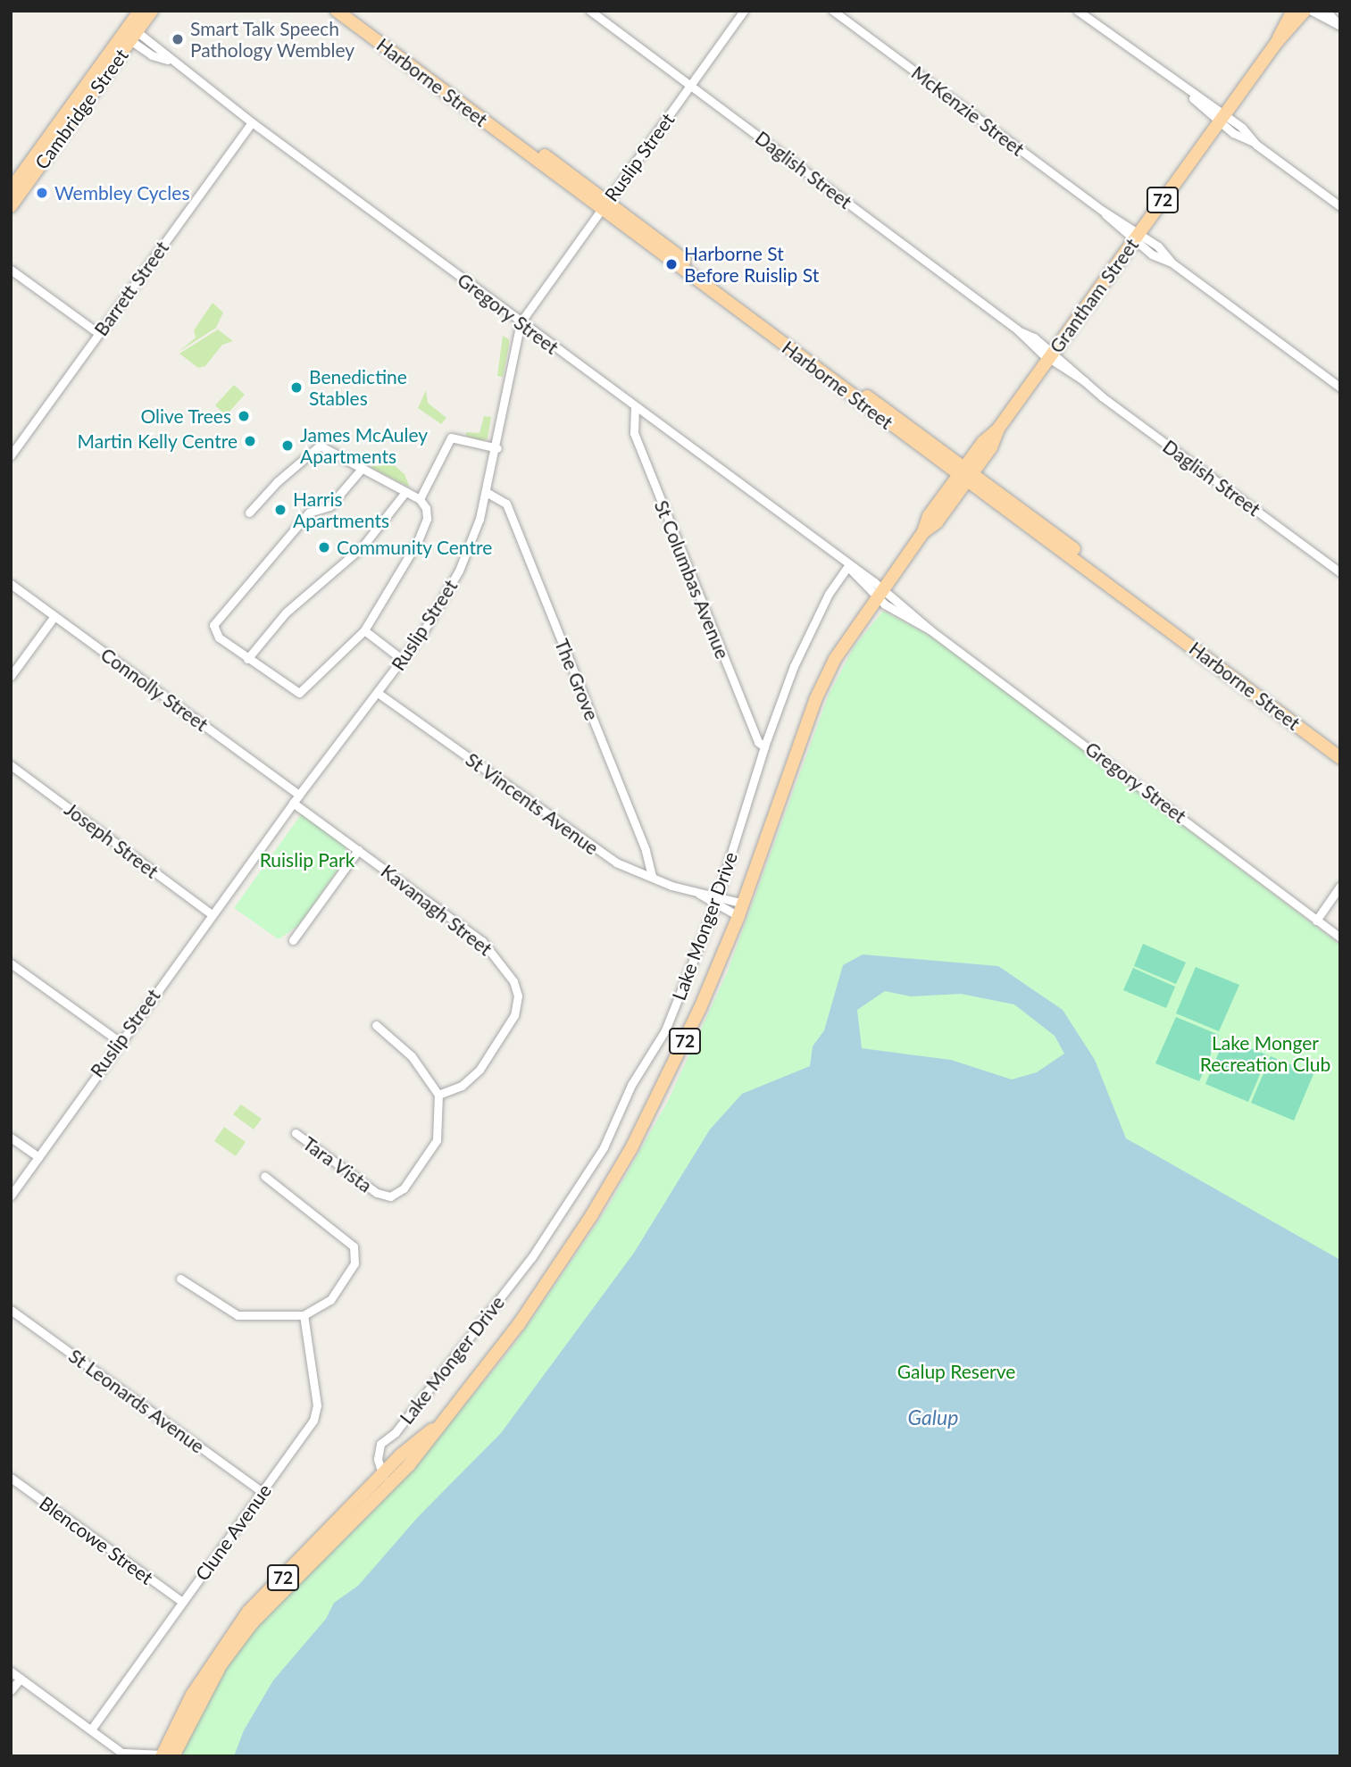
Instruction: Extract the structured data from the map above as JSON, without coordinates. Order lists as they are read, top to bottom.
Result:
{
  "streets": {
    "main road": [
      "Harborne Street",
      "Cambridge Street",
      "72",
      "Grantham Street",
      "Lake Monger Drive"
    ],
    "street": [
      "McKenzie Street",
      "Ruslip Street",
      "Daglish Street",
      "Barrett Street",
      "Gregory Street",
      "St Columbas Avenue",
      "The Grove",
      "Connolly Street",
      "St Vincents Avenue",
      "Joseph Street",
      "Kavanagh Street",
      "Tara Vista",
      "St Leonards Avenue",
      "Clune Avenue",
      "Blencowe Street"
    ]
  },
  "crossings": [
    ["Harborne Street", "Ruslip Street"],
    ["Harborne Street", "Grantham Street"],
    ["Cambridge Street", "Gregory Street"],
    ["McKenzie Street", "Grantham Street"],
    ["Ruslip Street", "Daglish Street"],
    ["Ruslip Street", "Gregory Street"],
    ["Ruslip Street", "The Grove"],
    ["Ruslip Street", "Connolly Street"],
    ["Ruslip Street", "St Vincents Avenue"],
    ["Ruslip Street", "Joseph Street"],
    ["Ruslip Street", "Kavanagh Street"],
    ["Daglish Street", "Grantham Street"],
    ["Barrett Street", "Gregory Street"],
    ["Grantham Street", "Gregory Street"],
    ["Grantham Street", "Lake Monger Drive"],
    ["Gregory Street", "St Columbas Avenue"],
    ["Gregory Street", "Lake Monger Drive"],
    ["St Columbas Avenue", "Lake Monger Drive"],
    ["The Grove", "St Vincents Avenue"],
    ["St Vincents Avenue", "Lake Monger Drive"],
    ["Kavanagh Street", "Tara Vista"],
    ["St Leonards Avenue", "Clune Avenue"],
    ["Clune Avenue", "Blencowe Street"]
  ],
  "water": ["Galup"],
  "parks": ["Ruislip Park", "Lake Monger Recreation Club", "Galup Reserve"],
  "places": [
    "Smart Talk Speech Pathology Wembley",
    "Wembley Cycles",
    "Harborne St Before Ruislip St",
    "Benedictine Stables",
    "Olive Trees",
    "Martin Kelly Centre",
    "James McAuley Apartments",
    "Harris Apartments",
    "Community Centre"
  ]
}
